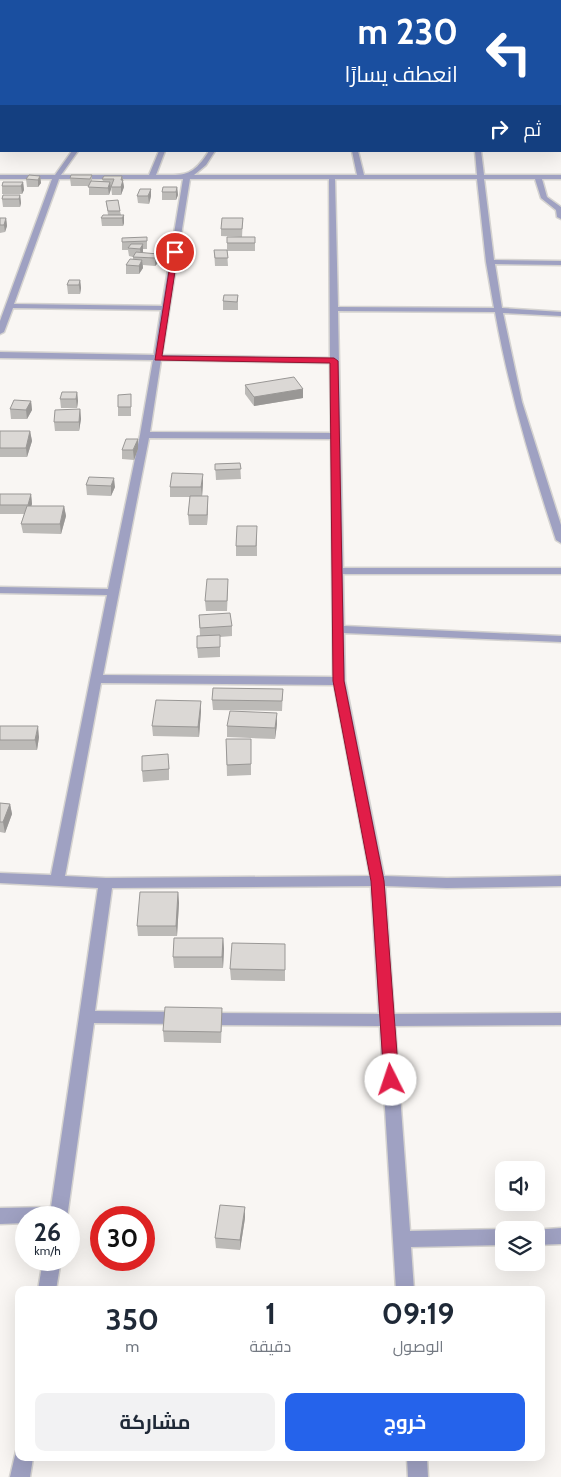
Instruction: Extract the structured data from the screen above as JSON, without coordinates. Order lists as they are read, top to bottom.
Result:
{
  "page": {
    "turn": ["230 m", "انعطف يسارًا"],
    "then": "ثم",
    "speed": "26 km/h",
    "limit": "30",
    "eta": [
      "09:19",
      "الوصول",
      "1",
      "دقيقة",
      "350",
      "m"
    ],
    "buttons": ["خروج", "مشاركة"]
  }
}
